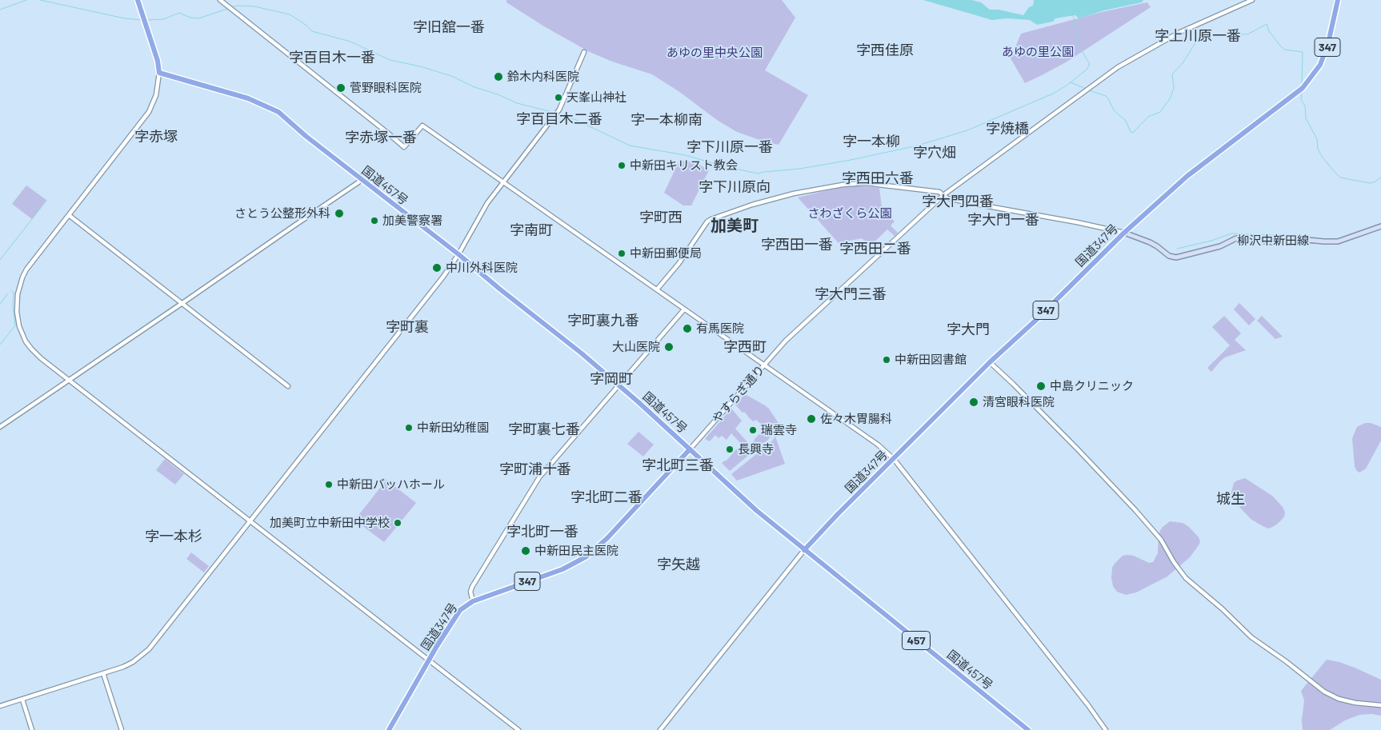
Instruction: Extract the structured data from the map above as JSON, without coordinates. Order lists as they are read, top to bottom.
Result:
{
  "streets": {
    "highway": [
      "347",
      "国道457号",
      "国道347号",
      "457"
    ],
    "main road": ["柳沢中新田線"],
    "street": ["やすらぎ通り"]
  },
  "crossings": [
    ["国道457号", "国道347号"],
    ["国道457号", "やすらぎ通り"],
    ["国道457号", "457"],
    ["柳沢中新田線", "国道347号"],
    ["国道347号", "やすらぎ通り"],
    ["国道347号", "457"],
    ["やすらぎ通り", "457"]
  ],
  "districts": [
    "字旧舘一番",
    "字上川原一番",
    "字西佳原",
    "字百目木一番",
    "字百目木二番",
    "字一本柳南",
    "字焼橋",
    "字赤塚",
    "字赤塚一番",
    "字一本柳",
    "字下川原一番",
    "字穴畑",
    "字西田六番",
    "字下川原向",
    "字大門四番",
    "字町西",
    "字大門一番",
    "加美町",
    "字南町",
    "字西田一番",
    "字西田二番",
    "字大門三番",
    "字町裏九番",
    "字町裏",
    "字大門",
    "字西町",
    "字岡町",
    "字町裏七番",
    "字北町三番",
    "字町浦十番",
    "字北町二番",
    "城生",
    "字北町一番",
    "字一本杉",
    "字矢越"
  ],
  "parks": ["あゆの里公園", "あゆの里中央公園", "さわざくら公園"],
  "places": [
    "鈴木内科医院",
    "菅野眼科医院",
    "天峯山神社",
    "中新田キリスト教会",
    "さとう公整形外科",
    "加美警察署",
    "中新田郵便局",
    "中川外科医院",
    "有馬医院",
    "大山医院",
    "中新田図書館",
    "中島クリニック",
    "清宮眼科医院",
    "佐々木胃腸科",
    "中新田幼稚園",
    "瑞雲寺",
    "長興寺",
    "中新田バッハホール",
    "加美町立中新田中学校",
    "中新田民主医院"
  ]
}
